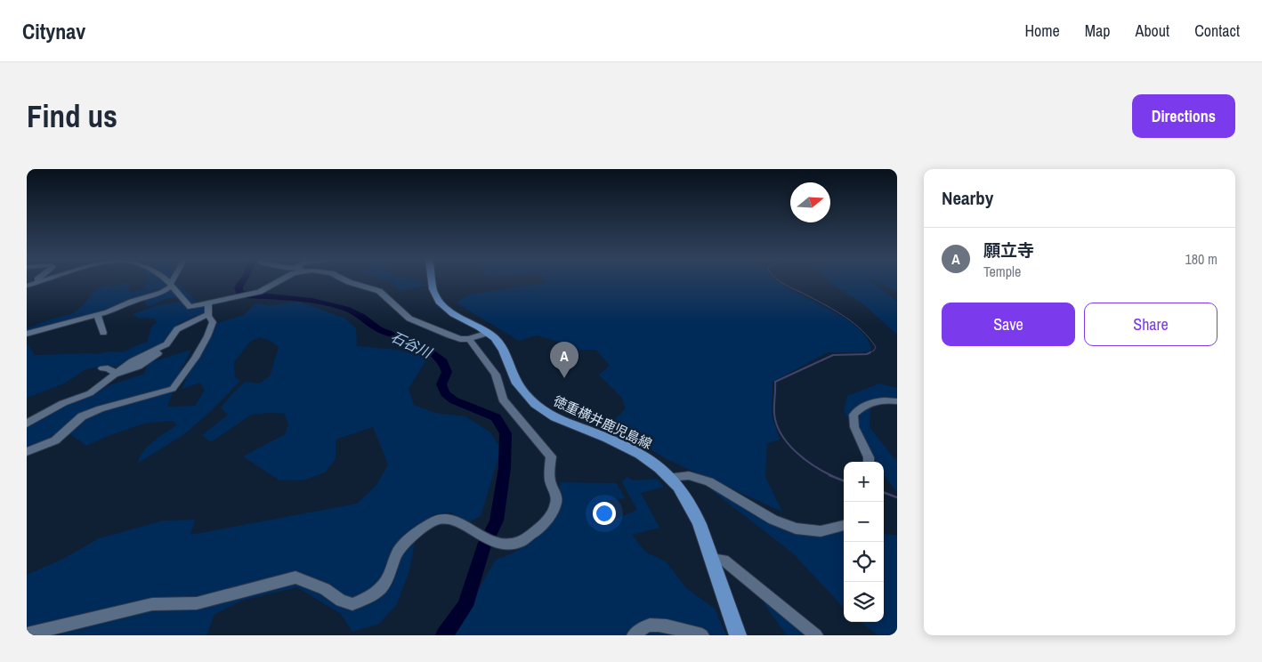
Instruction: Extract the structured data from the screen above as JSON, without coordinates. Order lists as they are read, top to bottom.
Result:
{
  "streets": {
    "main road": ["徳重横井鹿児島線"]
  },
  "water": ["石谷川"],
  "north": "right",
  "page": {
    "header": "Citynav",
    "nav": [
      "Home",
      "Map",
      "About",
      "Contact"
    ],
    "buttons": [
      "Directions",
      ["Save", "Share"]
    ],
    "title": "Find us",
    "heading": "Nearby",
    "list": [
      {
        "mark": "A",
        "name": "願立寺",
        "note": "Temple",
        "value": "180 m"
      }
    ],
    "pins": "A",
    "map_buttons": ["+", "−"]
  }
}
